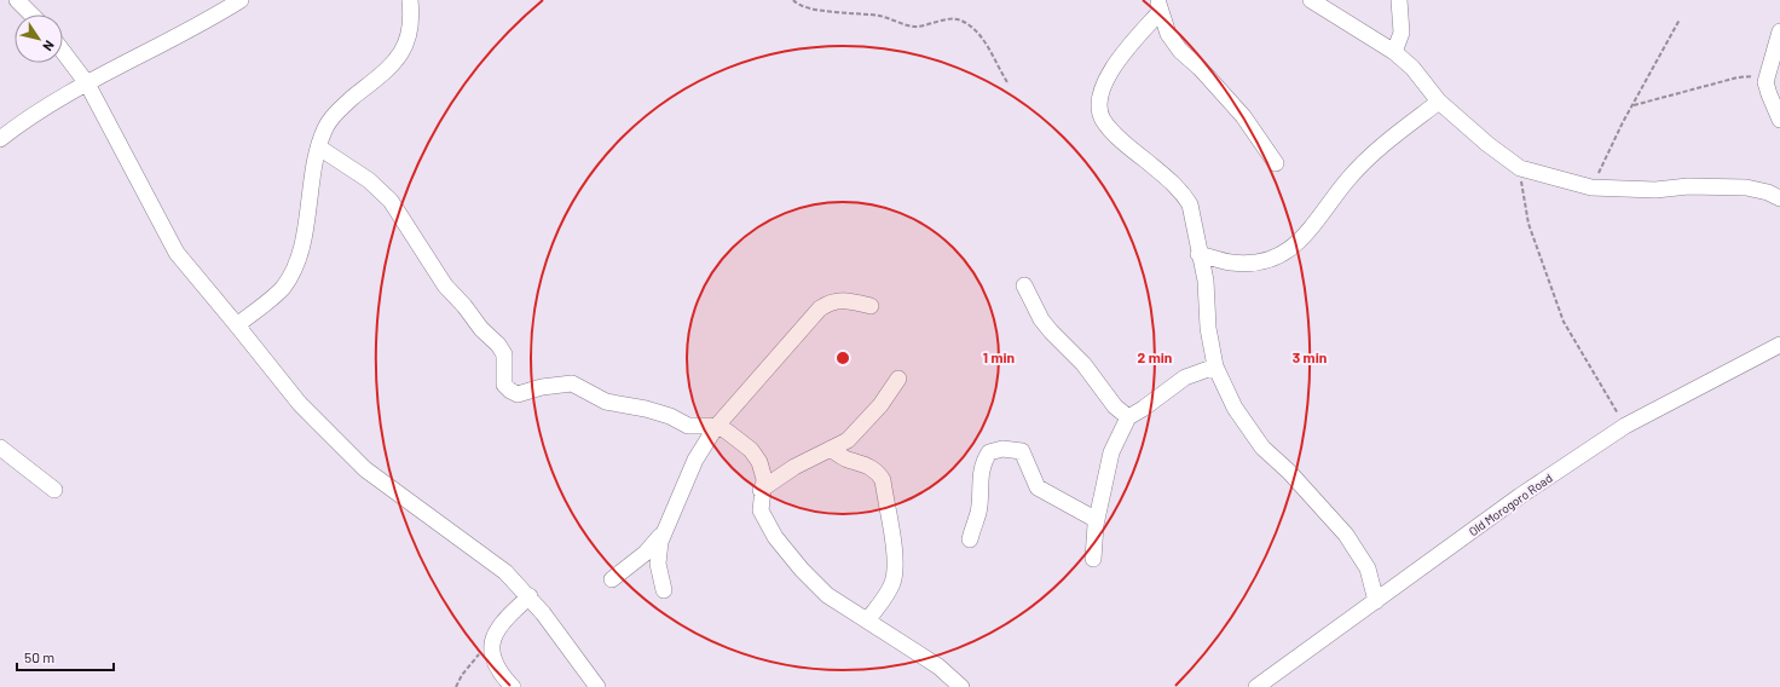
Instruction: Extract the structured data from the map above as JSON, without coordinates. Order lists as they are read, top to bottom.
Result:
{
  "streets": {
    "street": ["Old Morogoro Road"]
  },
  "scale_bar": "50 m",
  "north": "bottom right",
  "rings": ["1 min", "2 min", "3 min"]
}
